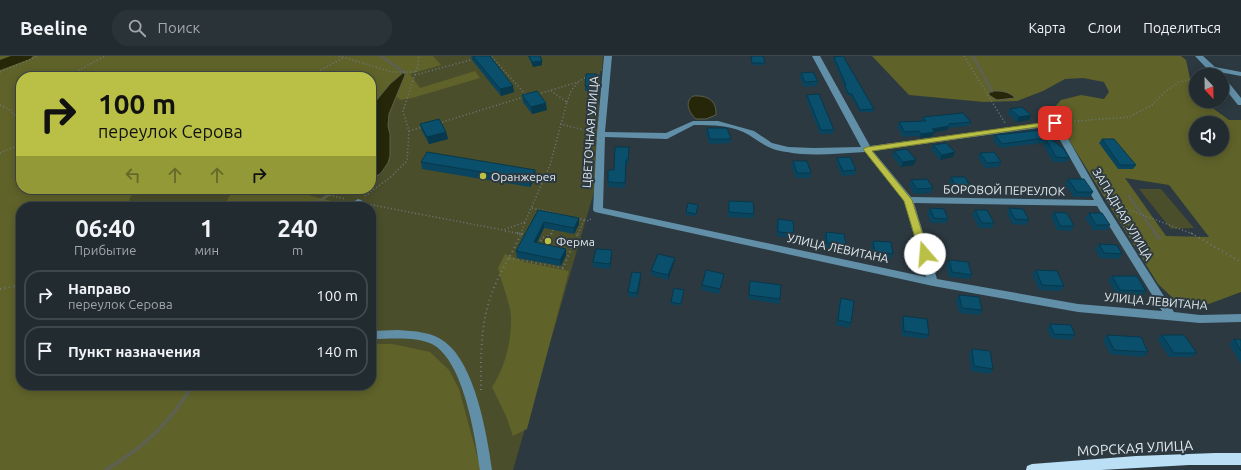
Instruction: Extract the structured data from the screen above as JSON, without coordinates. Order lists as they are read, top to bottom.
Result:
{
  "streets": {
    "main road": ["МОРСКАЯ УЛИЦА"],
    "street": [
      "ЦВЕТОЧНАЯ УЛИЦА",
      "БОРОВОЙ ПЕРЕУЛОК",
      "ЗАПАДНАЯ УЛИЦА",
      "УЛИЦА ЛЕВИТАНА"
    ]
  },
  "crossings": [
    ["ЦВЕТОЧНАЯ УЛИЦА", "УЛИЦА ЛЕВИТАНА"],
    ["БОРОВОЙ ПЕРЕУЛОК", "ЗАПАДНАЯ УЛИЦА"],
    ["ЗАПАДНАЯ УЛИЦА", "УЛИЦА ЛЕВИТАНА"]
  ],
  "places": ["Оранжерея", "Ферма"],
  "north": "bottom",
  "page": {
    "header": "Beeline",
    "search": "Поиск",
    "nav": ["Карта", "Слои", "Поделиться"],
    "turn": ["100 m", "переулок Серова"],
    "eta": [
      "06:40",
      "Прибытие",
      "1",
      "мин",
      "240",
      "m"
    ],
    "list": [
      {
        "name": "Направо",
        "note": "переулок Серова",
        "value": "100 m"
      },
      {
        "name": "Пункт назначения",
        "value": "140 m"
      }
    ]
  }
}
